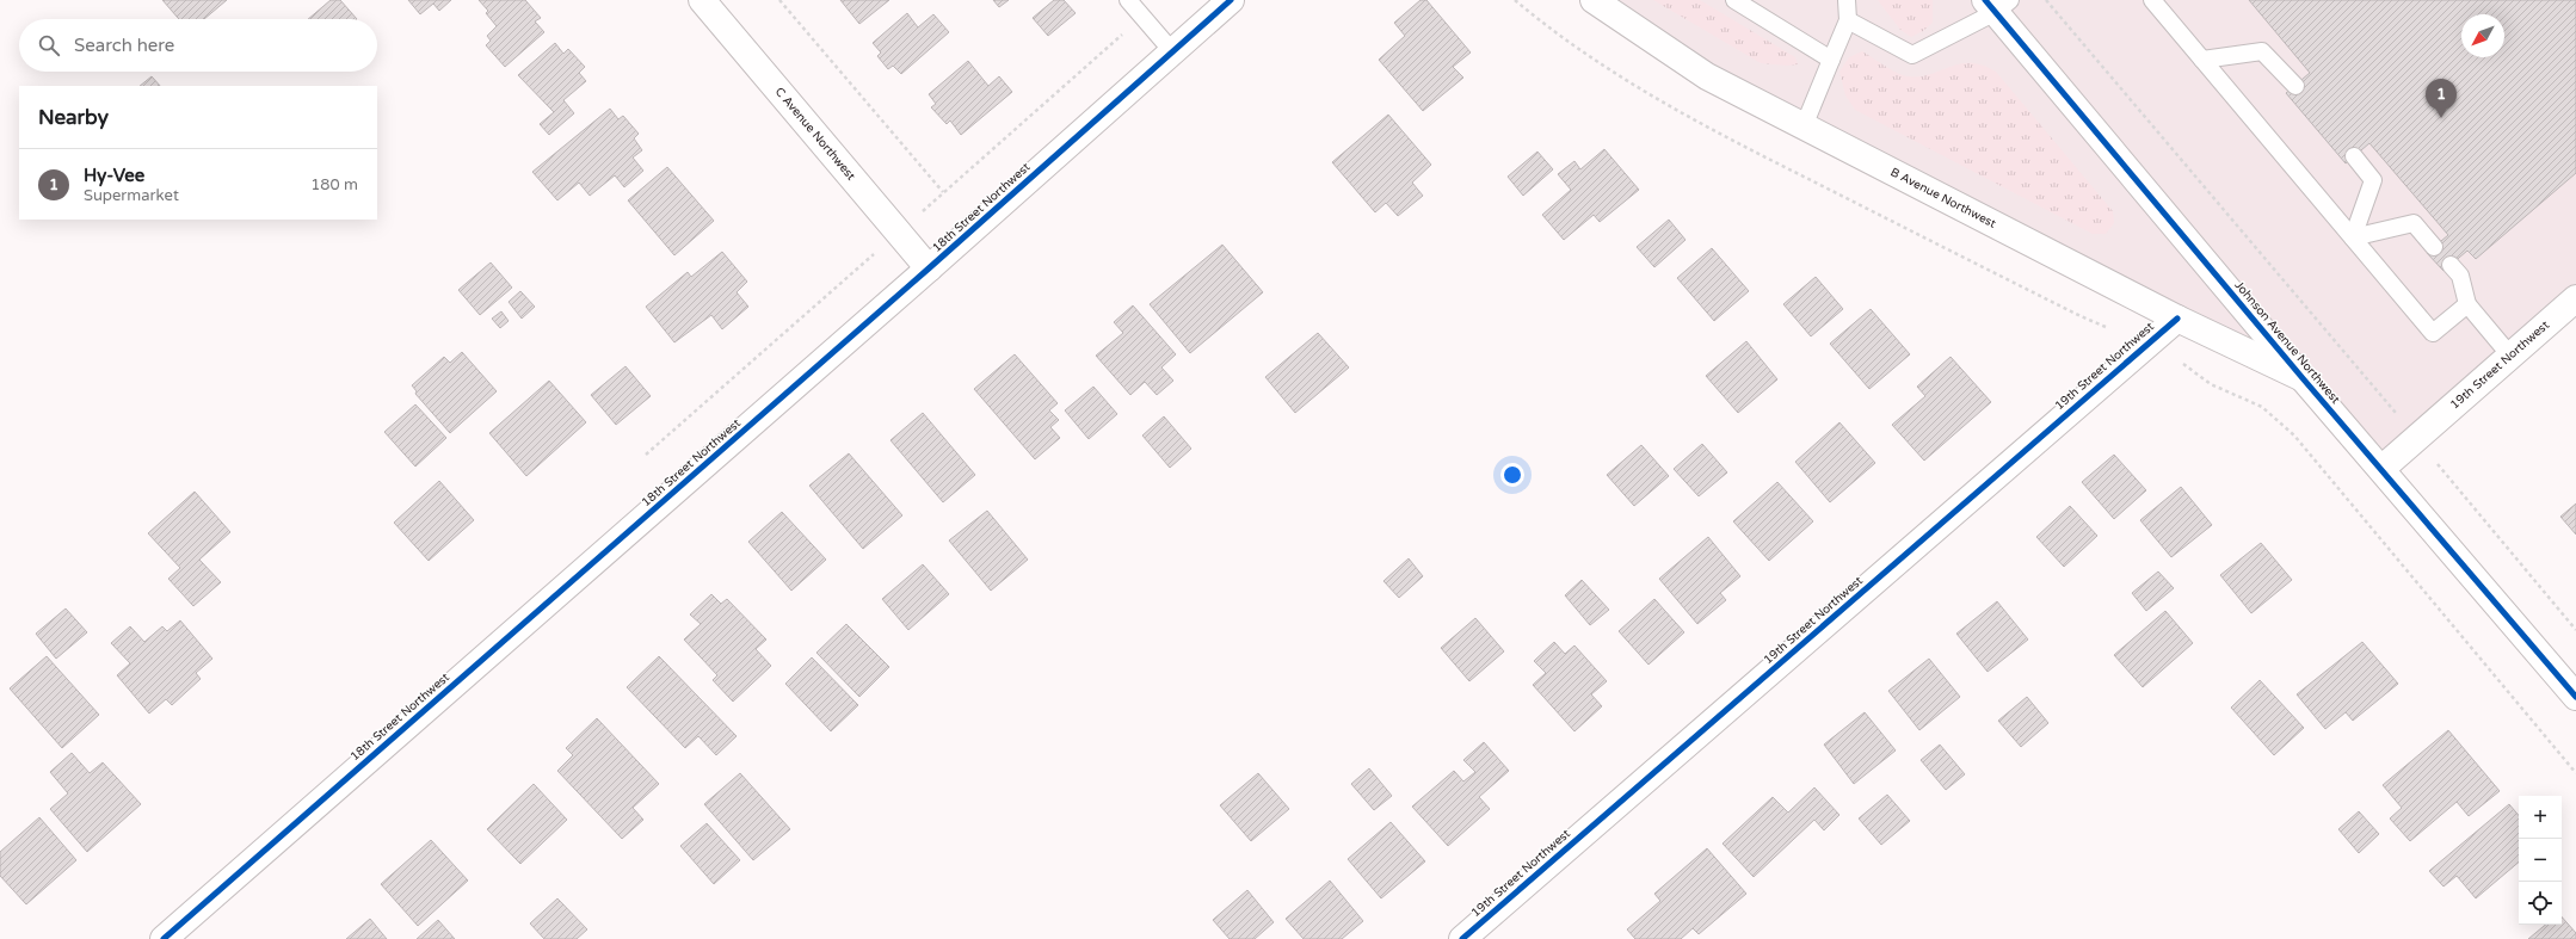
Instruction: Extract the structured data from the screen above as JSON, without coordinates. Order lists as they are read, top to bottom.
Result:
{
  "streets": {
    "street": [
      "C Avenue Northwest",
      "B Avenue Northwest",
      "18th Street Northwest",
      "Johnson Avenue Northwest",
      "19th Street Northwest"
    ]
  },
  "crossings": [
    ["C Avenue Northwest", "18th Street Northwest"],
    ["B Avenue Northwest", "Johnson Avenue Northwest"],
    ["B Avenue Northwest", "19th Street Northwest"],
    ["Johnson Avenue Northwest", "19th Street Northwest"]
  ],
  "north": "bottom left",
  "page": {
    "search": "Search here",
    "pins": "1",
    "heading": "Nearby",
    "list": [
      {
        "mark": "1",
        "name": "Hy-Vee",
        "note": "Supermarket",
        "value": "180 m"
      }
    ],
    "map_buttons": ["+", "−"]
  }
}
